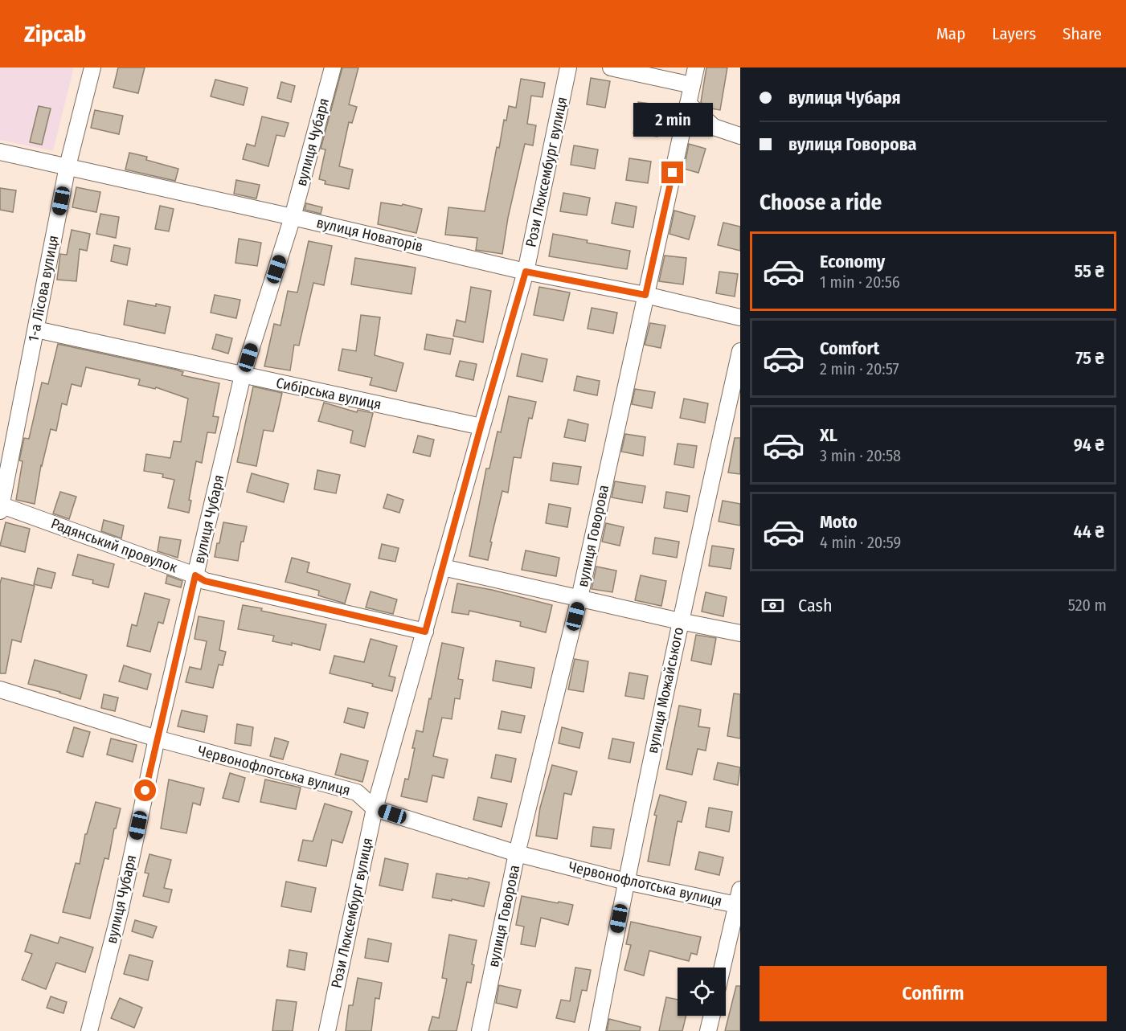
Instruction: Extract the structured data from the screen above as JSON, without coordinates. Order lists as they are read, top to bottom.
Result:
{
  "streets": {
    "street": [
      "вулиця Чубаря",
      "Рози Люксембург вулиця",
      "вулиця Новаторів",
      "1-а Лісова вулиця",
      "Сибірська вулиця",
      "вулиця Говорова",
      "Радянський провулок",
      "вулиця Можайського",
      "Червонофлотська вулиця"
    ]
  },
  "crossings": [
    ["вулиця Чубаря", "вулиця Новаторів"],
    ["вулиця Чубаря", "Сибірська вулиця"],
    ["вулиця Чубаря", "Радянський провулок"],
    ["вулиця Чубаря", "Червонофлотська вулиця"],
    ["Рози Люксембург вулиця", "вулиця Новаторів"],
    ["Рози Люксембург вулиця", "Сибірська вулиця"],
    ["Рози Люксембург вулиця", "Радянський провулок"],
    ["Рози Люксембург вулиця", "Червонофлотська вулиця"],
    ["вулиця Новаторів", "1-а Лісова вулиця"],
    ["вулиця Новаторів", "вулиця Говорова"],
    ["1-а Лісова вулиця", "Сибірська вулиця"],
    ["1-а Лісова вулиця", "Радянський провулок"],
    ["вулиця Говорова", "Червонофлотська вулиця"],
    ["вулиця Можайського", "Червонофлотська вулиця"]
  ],
  "page": {
    "header": "Zipcab",
    "nav": ["Map", "Layers", "Share"],
    "banner": ["вулиця Чубаря", "вулиця Говорова"],
    "bubble": "2 min",
    "heading": "Choose a ride",
    "list": [
      {
        "name": "Economy",
        "note": "1 min · 20:56",
        "value": "55 ₴"
      },
      {
        "name": "Comfort",
        "note": "2 min · 20:57",
        "value": "75 ₴"
      },
      {
        "name": "XL",
        "note": "3 min · 20:58",
        "value": "94 ₴"
      },
      {
        "name": "Moto",
        "note": "4 min · 20:59",
        "value": "44 ₴"
      }
    ],
    "pay": ["Cash", "520 m"],
    "buttons": "Confirm"
  }
}
